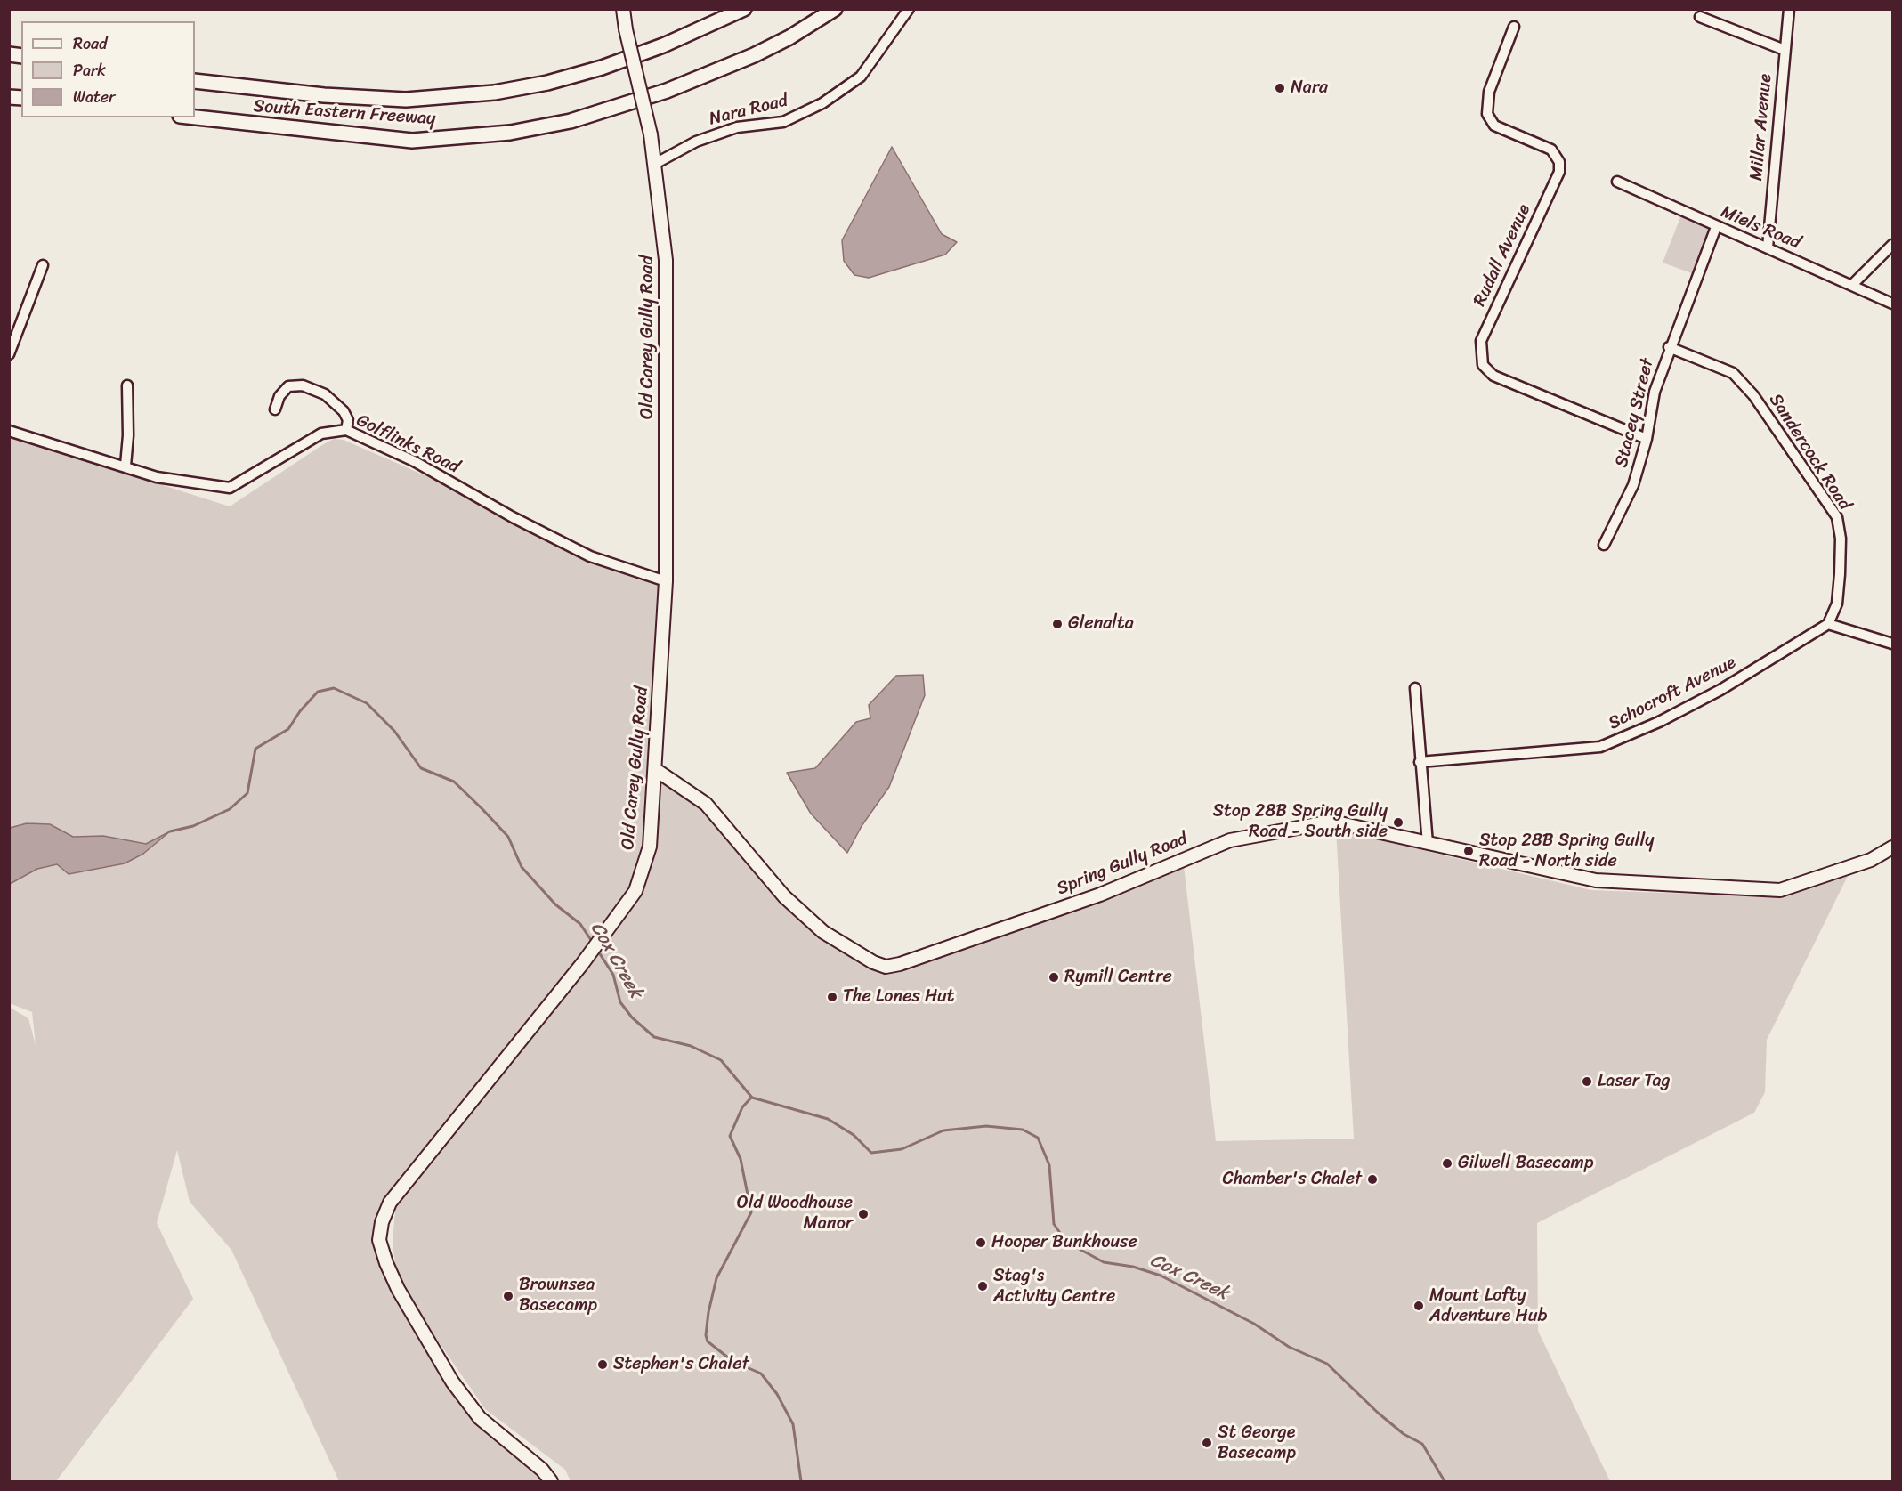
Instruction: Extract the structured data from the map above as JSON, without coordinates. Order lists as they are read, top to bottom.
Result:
{
  "streets": {
    "highway": ["South Eastern Freeway"],
    "main road": ["Old Carey Gully Road", "Spring Gully Road"],
    "street": [
      "Nara Road",
      "Millar Avenue",
      "Miels Road",
      "Rudall Avenue",
      "Stacey Street",
      "Golflinks Road",
      "Sandercock Road",
      "Schocroft Avenue"
    ]
  },
  "crossings": [
    ["Nara Road", "Old Carey Gully Road"],
    ["Millar Avenue", "Miels Road"],
    ["Miels Road", "Stacey Street"],
    ["Rudall Avenue", "Stacey Street"],
    ["Old Carey Gully Road", "Golflinks Road"],
    ["Old Carey Gully Road", "Spring Gully Road"],
    ["Stacey Street", "Sandercock Road"],
    ["Sandercock Road", "Schocroft Avenue"]
  ],
  "water": ["Cox Creek"],
  "places": [
    "Nara",
    "Glenalta",
    "Stop 28B Spring Gully Road - South side",
    "Stop 28B Spring Gully Road - North side",
    "Rymill Centre",
    "The Lones Hut",
    "Laser Tag",
    "Gilwell Basecamp",
    "Chamber's Chalet",
    "Old Woodhouse Manor",
    "Hooper Bunkhouse",
    "Stag's Activity Centre",
    "Brownsea Basecamp",
    "Mount Lofty Adventure Hub",
    "Stephen's Chalet",
    "St George Basecamp"
  ],
  "legend": ["Road", "Park", "Water"]
}
